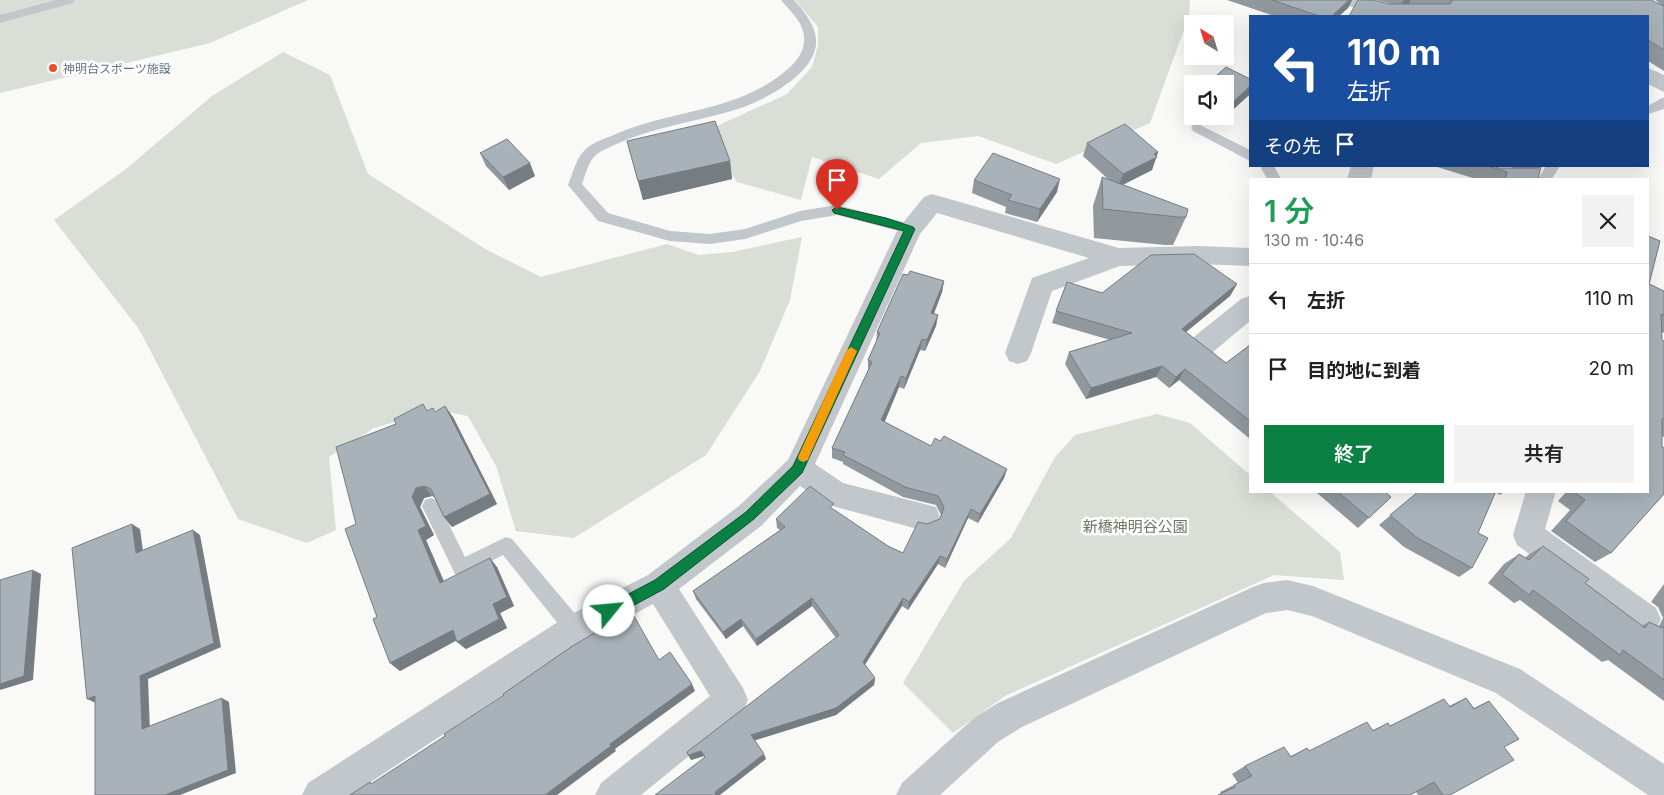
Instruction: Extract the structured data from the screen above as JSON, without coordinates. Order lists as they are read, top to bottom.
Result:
{
  "parks": ["新橋神明谷公園"],
  "places": ["神明台スポーツ施設"],
  "north": "top left",
  "page": {
    "turn": ["110 m", "左折"],
    "then": "その先",
    "heading": ["1 分", "130 m · 10:46"],
    "list": [
      {
        "name": "左折",
        "value": "110 m"
      },
      {
        "name": "目的地に到着",
        "value": "20 m"
      }
    ],
    "buttons": ["終了", "共有"]
  }
}
